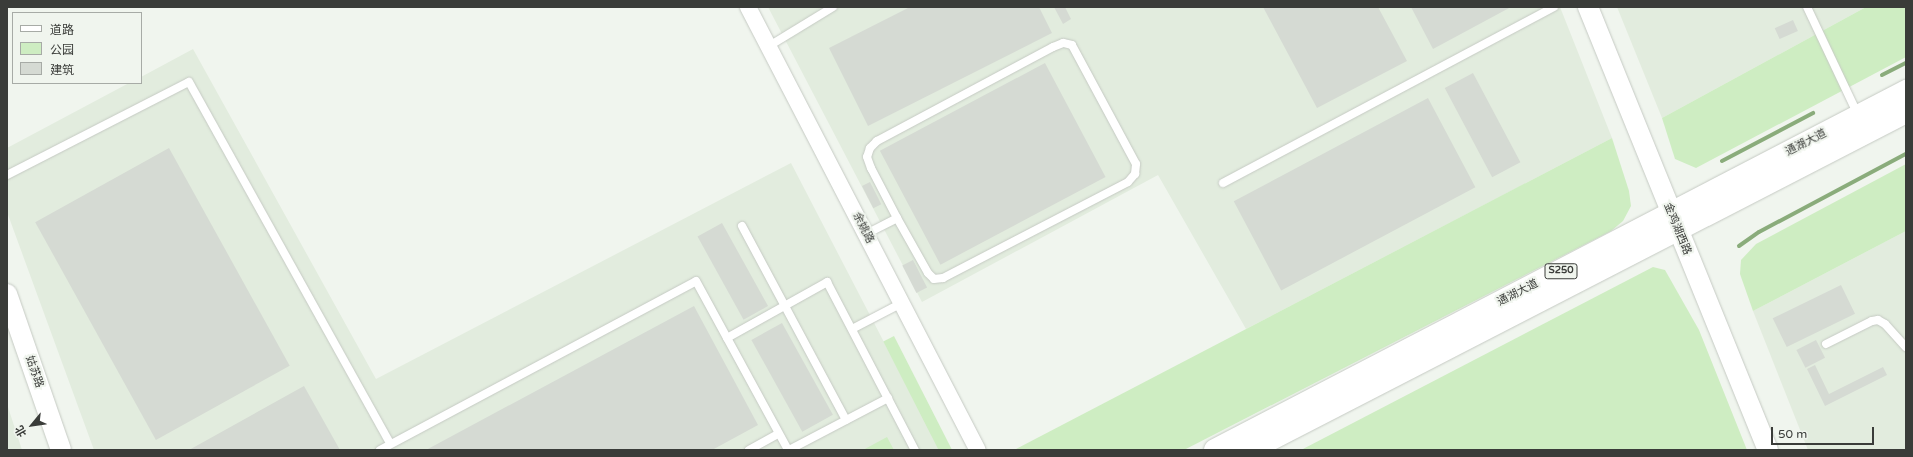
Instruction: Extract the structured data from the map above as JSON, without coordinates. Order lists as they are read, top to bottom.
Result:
{
  "streets": {
    "main road": ["通湖大道", "S250"],
    "street": ["余姚路", "金鸡湖西路", "姑苏路"]
  },
  "crossings": [
    ["通湖大道", "金鸡湖西路"]
  ],
  "legend": ["道路", "公园", "建筑"],
  "scale_bar": "50 m",
  "north": "bottom left"
}
